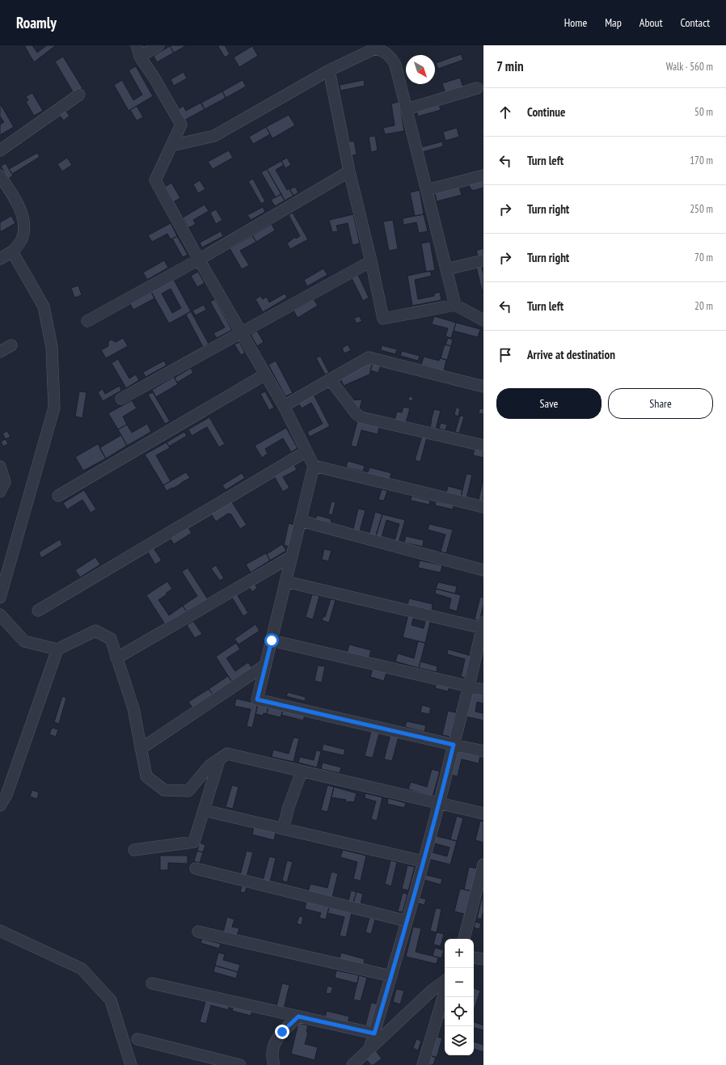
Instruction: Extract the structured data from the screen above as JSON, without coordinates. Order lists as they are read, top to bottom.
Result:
{
  "north": "bottom right",
  "page": {
    "header": "Roamly",
    "nav": [
      "Home",
      "Map",
      "About",
      "Contact"
    ],
    "heading": ["7 min", "Walk · 560 m"],
    "list": [
      ["Continue", "50 m"],
      ["Turn left", "170 m"],
      ["Turn right", "250 m"],
      ["Turn right", "70 m"],
      ["Turn left", "20 m"],
      "Arrive at destination"
    ],
    "buttons": ["Save", "Share"],
    "map_buttons": ["+", "−"]
  }
}
